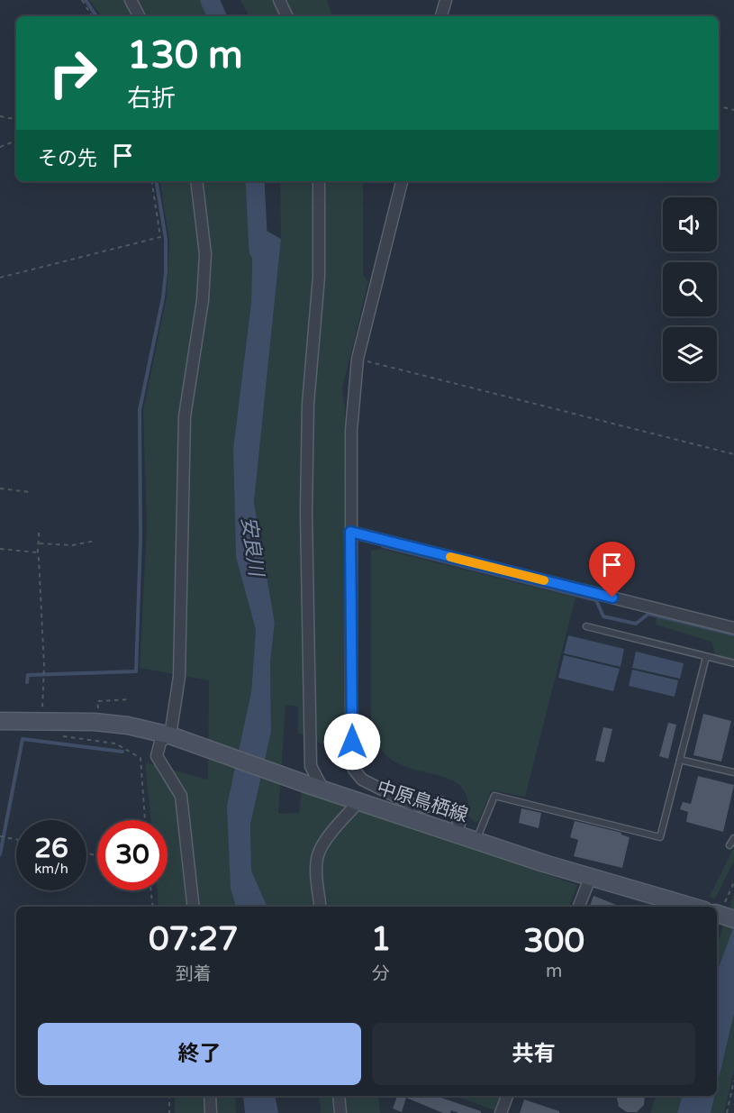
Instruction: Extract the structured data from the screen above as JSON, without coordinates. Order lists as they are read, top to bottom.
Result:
{
  "streets": {
    "main road": ["中原鳥栖線"]
  },
  "water": ["安良川"],
  "page": {
    "turn": ["130 m", "右折"],
    "then": "その先",
    "speed": "26 km/h",
    "limit": "30",
    "eta": [
      "07:27",
      "到着",
      "1",
      "分",
      "300",
      "m"
    ],
    "buttons": ["終了", "共有"]
  }
}
